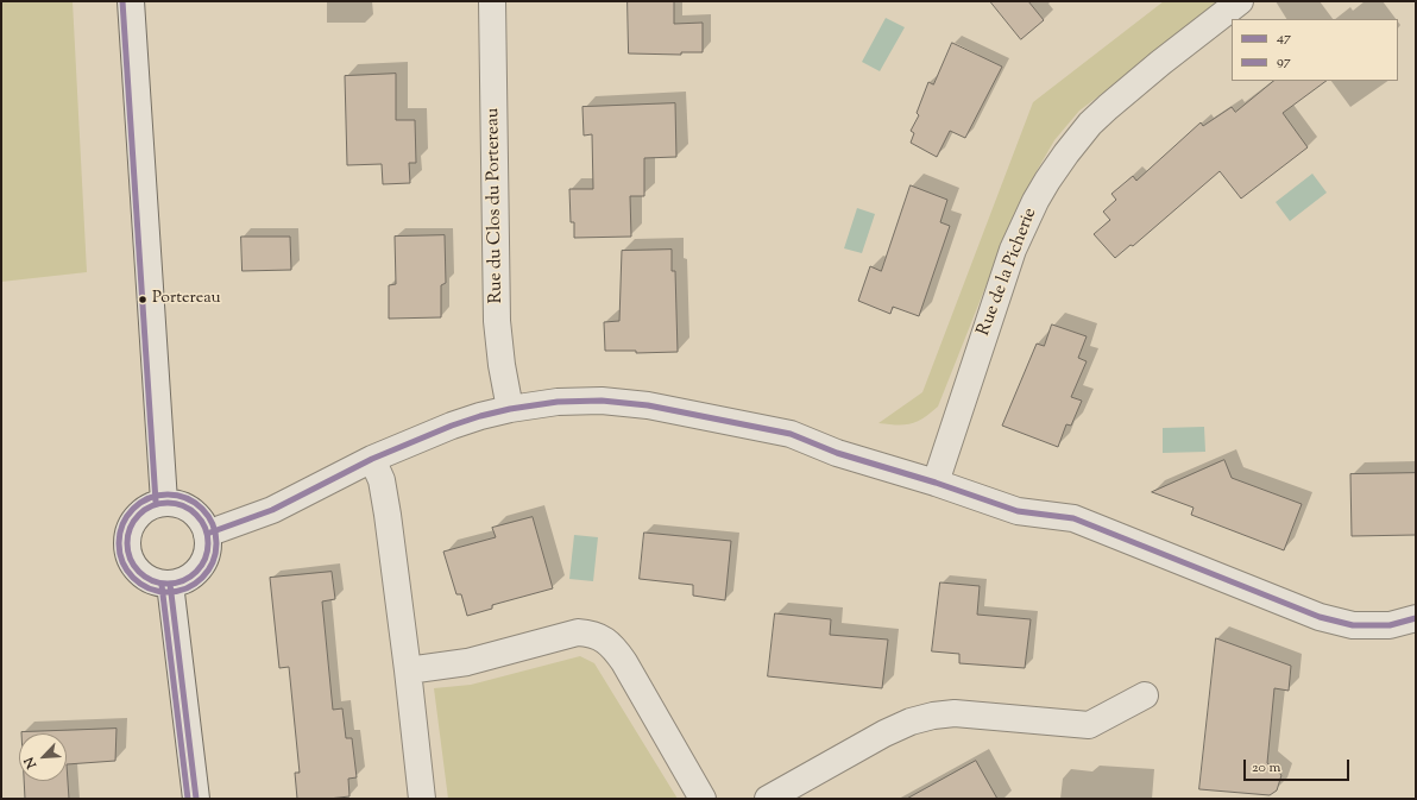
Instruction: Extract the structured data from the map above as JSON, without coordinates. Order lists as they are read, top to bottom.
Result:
{
  "streets": {
    "street": ["Rue du Clos du Portereau", "Rue de la Picherie"]
  },
  "places": ["Portereau"],
  "lines": ["transit line 97", "transit line 47"],
  "legend": ["47", "97"],
  "scale_bar": "20 m",
  "north": "bottom left"
}
